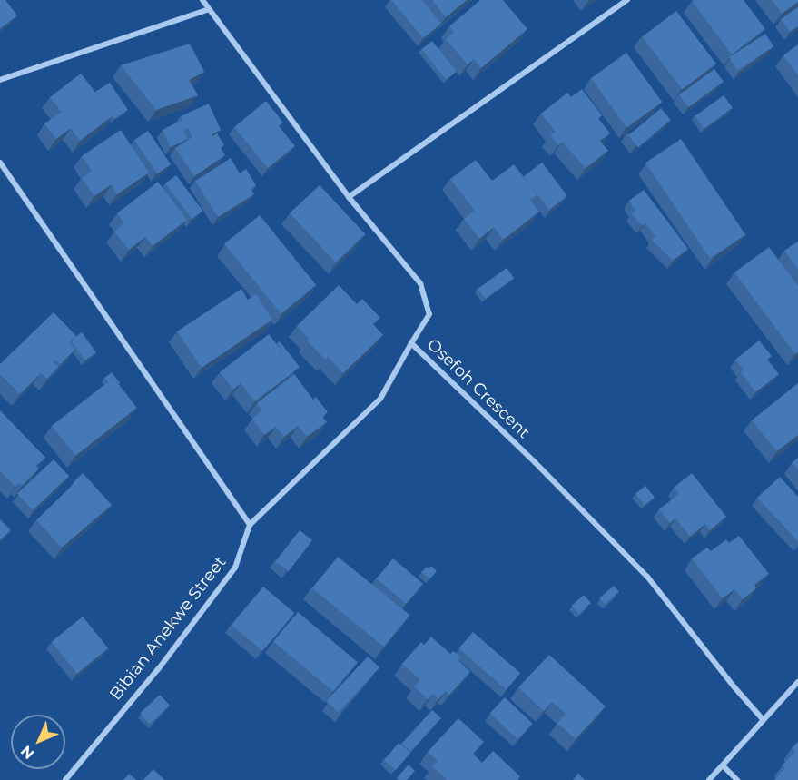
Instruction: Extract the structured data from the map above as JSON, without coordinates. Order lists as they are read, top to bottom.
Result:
{
  "streets": {
    "street": ["Osefoh Crescent", "Bibian Anekwe Street"]
  },
  "crossings": [
    ["Osefoh Crescent", "Bibian Anekwe Street"]
  ],
  "north": "bottom left"
}
